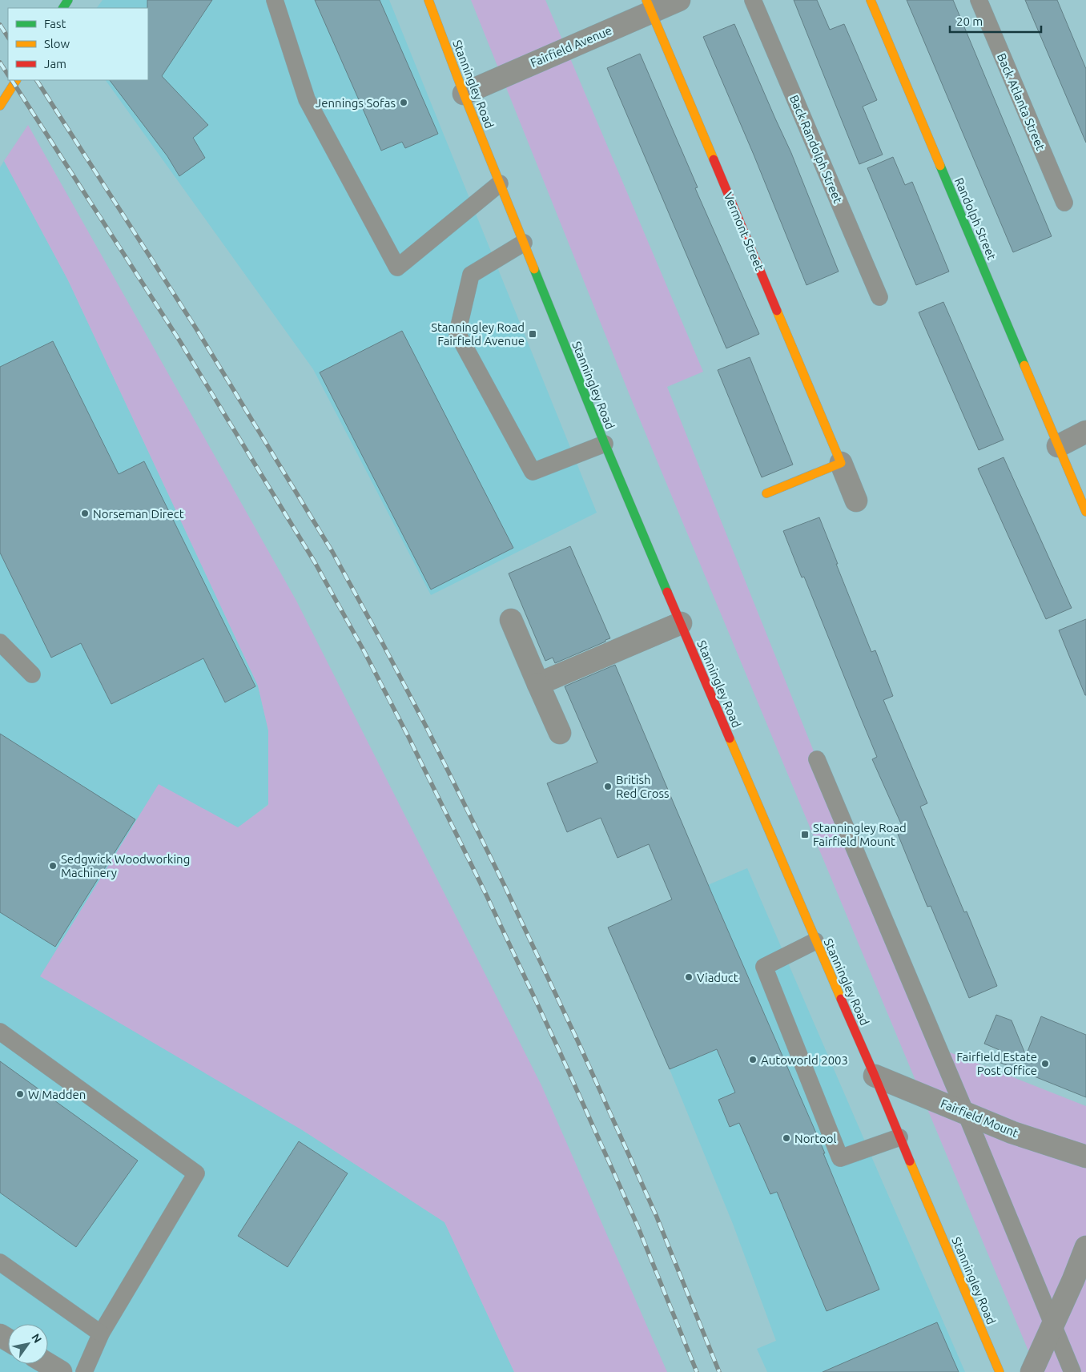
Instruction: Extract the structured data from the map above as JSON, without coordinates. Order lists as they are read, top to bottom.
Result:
{
  "streets": {
    "street": [
      "Fairfield Avenue",
      "Stanningley Road",
      "Randolph Street",
      "Vermont Street",
      "Fairfield Mount"
    ],
    "lane": ["Back Atlanta Street", "Back Randolph Street"]
  },
  "crossings": [
    ["Fairfield Avenue", "Stanningley Road"],
    ["Fairfield Avenue", "Vermont Street"],
    ["Stanningley Road", "Fairfield Mount"]
  ],
  "places": {
    "other": [
      "Jennings Sofas",
      "Norseman Direct",
      "British Red Cross",
      "Sedgwick Woodworking Machinery",
      "Viaduct",
      "Autoworld 2003",
      "Fairfield Estate Post Office",
      "W Madden",
      "Nortool"
    ],
    "transit": ["Stanningley Road Fairfield Avenue", "Stanningley Road Fairfield Mount"]
  },
  "legend": ["Fast", "Slow", "Jam"],
  "scale_bar": "20 m",
  "north": "top right"
}
